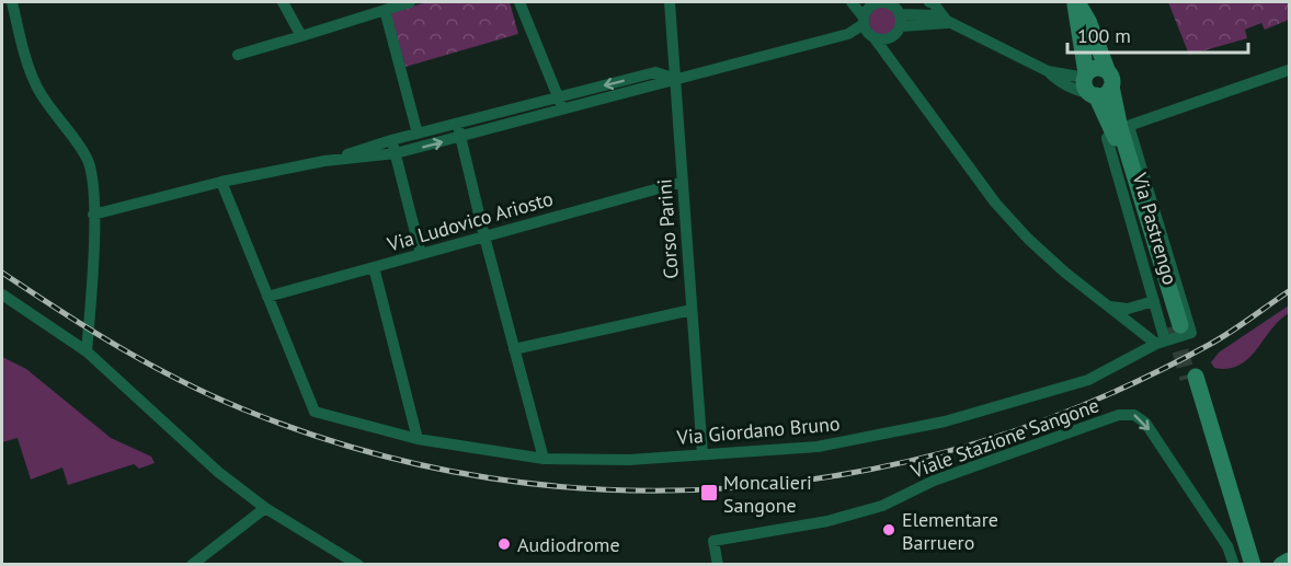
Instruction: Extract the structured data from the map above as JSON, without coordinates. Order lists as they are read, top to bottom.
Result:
{
  "streets": {
    "main road": ["Via Pastrengo"],
    "street": [
      "Via Ludovico Ariosto",
      "Corso Parini",
      "Via Giordano Bruno",
      "Viale Stazione Sangone"
    ]
  },
  "crossings": [
    ["Via Ludovico Ariosto", "Corso Parini"],
    ["Via Ludovico Ariosto", "Via Giordano Bruno"],
    ["Corso Parini", "Via Giordano Bruno"],
    ["Via Pastrengo", "Via Giordano Bruno"]
  ],
  "places": {
    "transit": ["Moncalieri Sangone"],
    "other": ["Elementare Barruero", "Audiodrome"]
  },
  "scale_bar": "100 m"
}
